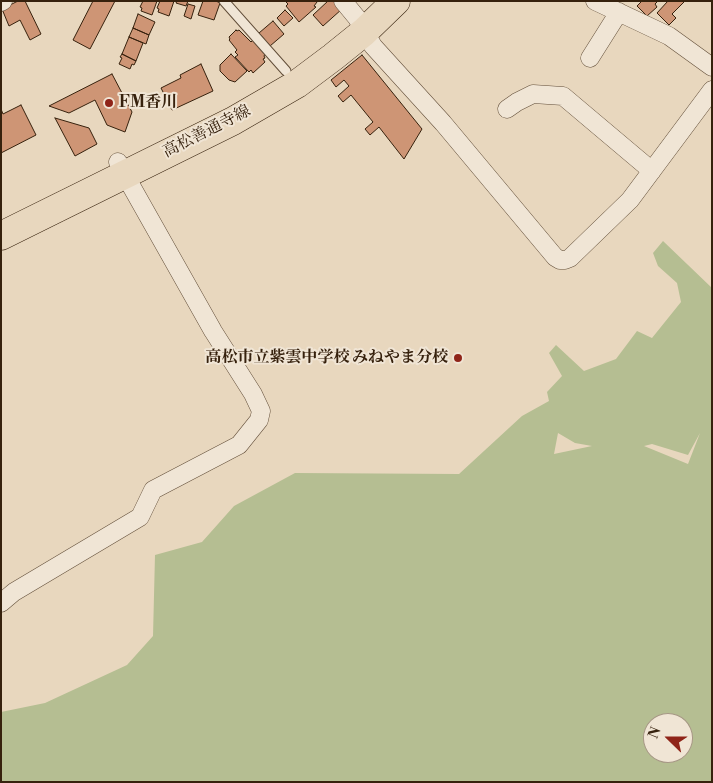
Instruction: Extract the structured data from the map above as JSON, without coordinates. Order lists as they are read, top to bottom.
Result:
{
  "streets": {
    "main road": ["高松善通寺線"]
  },
  "places": ["FM香川", "高松市立紫雲中学校 みねやま分校"],
  "north": "left"
}
